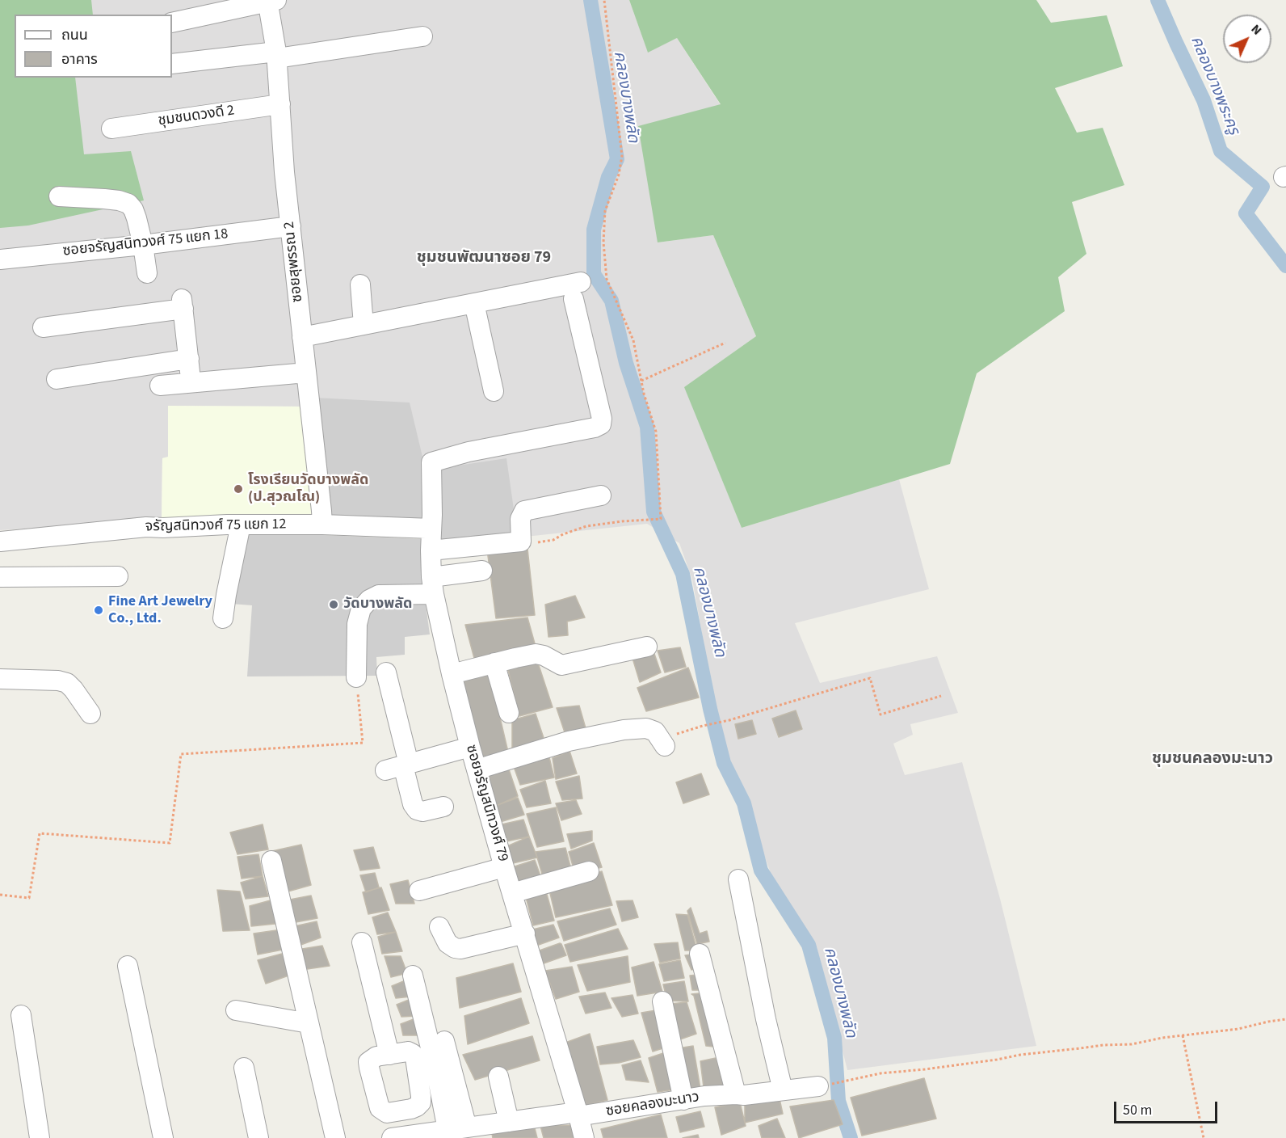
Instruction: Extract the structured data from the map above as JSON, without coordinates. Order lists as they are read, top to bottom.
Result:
{
  "streets": {
    "street": [
      "ชุมชนดวงดี 2",
      "ซอยจรัญสนิทวงศ์ 75 แยก 18",
      "ซอยสุพรรณ 2",
      "จรัญสนิทวงศ์ 75 แยก 12",
      "ซอยจรัญสนิทวงศ์ 79",
      "ซอยคลองมะนาว"
    ]
  },
  "crossings": [
    ["ชุมชนดวงดี 2", "ซอยสุพรรณ 2"],
    ["ซอยจรัญสนิทวงศ์ 75 แยก 18", "ซอยสุพรรณ 2"],
    ["ซอยสุพรรณ 2", "จรัญสนิทวงศ์ 75 แยก 12"],
    ["จรัญสนิทวงศ์ 75 แยก 12", "ซอยจรัญสนิทวงศ์ 79"],
    ["ซอยจรัญสนิทวงศ์ 79", "ซอยคลองมะนาว"]
  ],
  "districts": ["ชุมชนพัฒนาซอย 79", "ชุมชนคลองมะนาว"],
  "water": ["คลองบางพระครู", "คลองบางพลัด"],
  "places": ["โรงเรียนวัดบางพลัด (ป.สุวณโณ)", "วัดบางพลัด", "Fine Art Jewelry Co., Ltd."],
  "legend": ["ถนน", "อาคาร"],
  "scale_bar": "50 m",
  "north": "top right"
}
